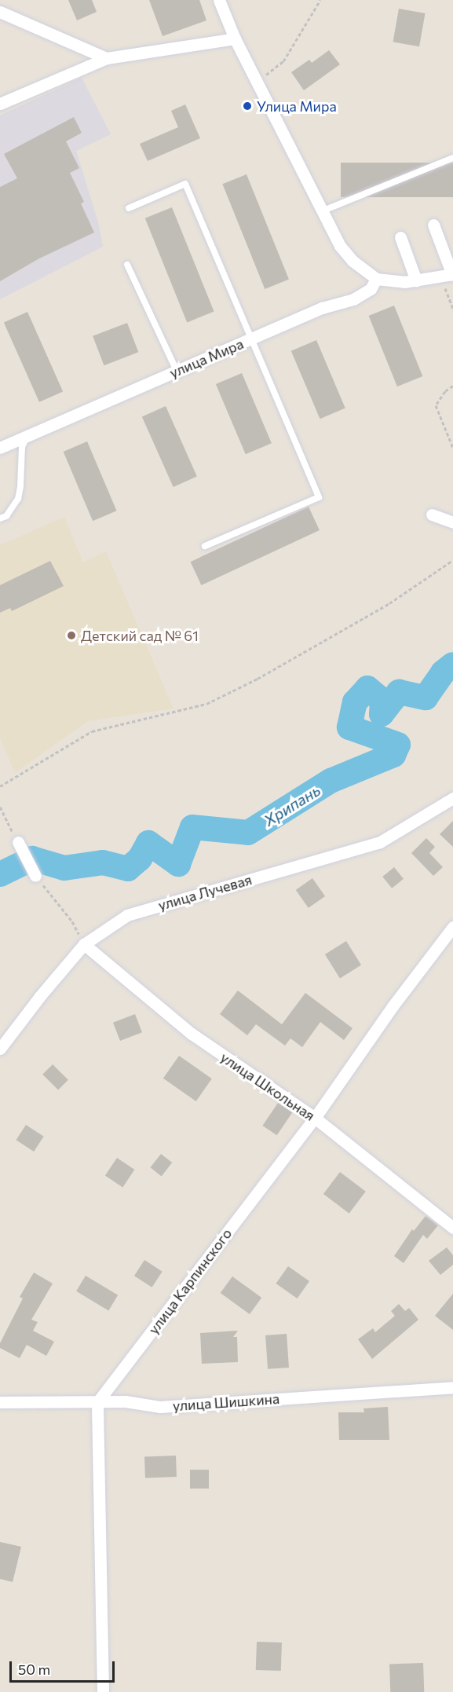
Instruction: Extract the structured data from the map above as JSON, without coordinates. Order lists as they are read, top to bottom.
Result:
{
  "streets": {
    "street": [
      "улица Мира",
      "улица Лучевая",
      "улица Школьная",
      "улица Карпинского",
      "улица Шишкина"
    ]
  },
  "crossings": [
    ["улица Лучевая", "улица Школьная"],
    ["улица Школьная", "улица Карпинского"],
    ["улица Карпинского", "улица Шишкина"]
  ],
  "water": ["Хрипань"],
  "places": ["Улица Мира", "Детский сад № 61"],
  "scale_bar": "50 m"
}
